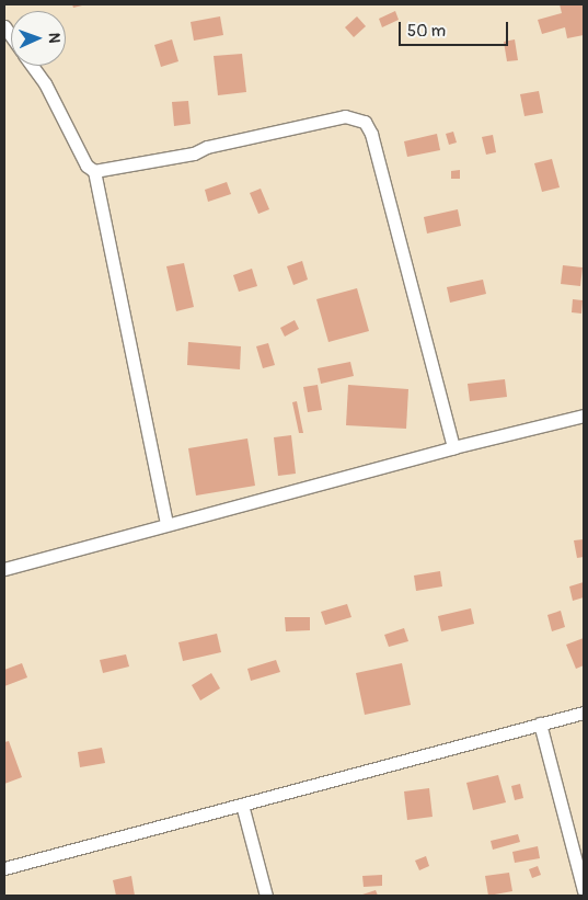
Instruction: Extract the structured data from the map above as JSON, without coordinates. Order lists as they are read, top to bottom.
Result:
{
  "scale_bar": "50 m",
  "north": "right"
}
